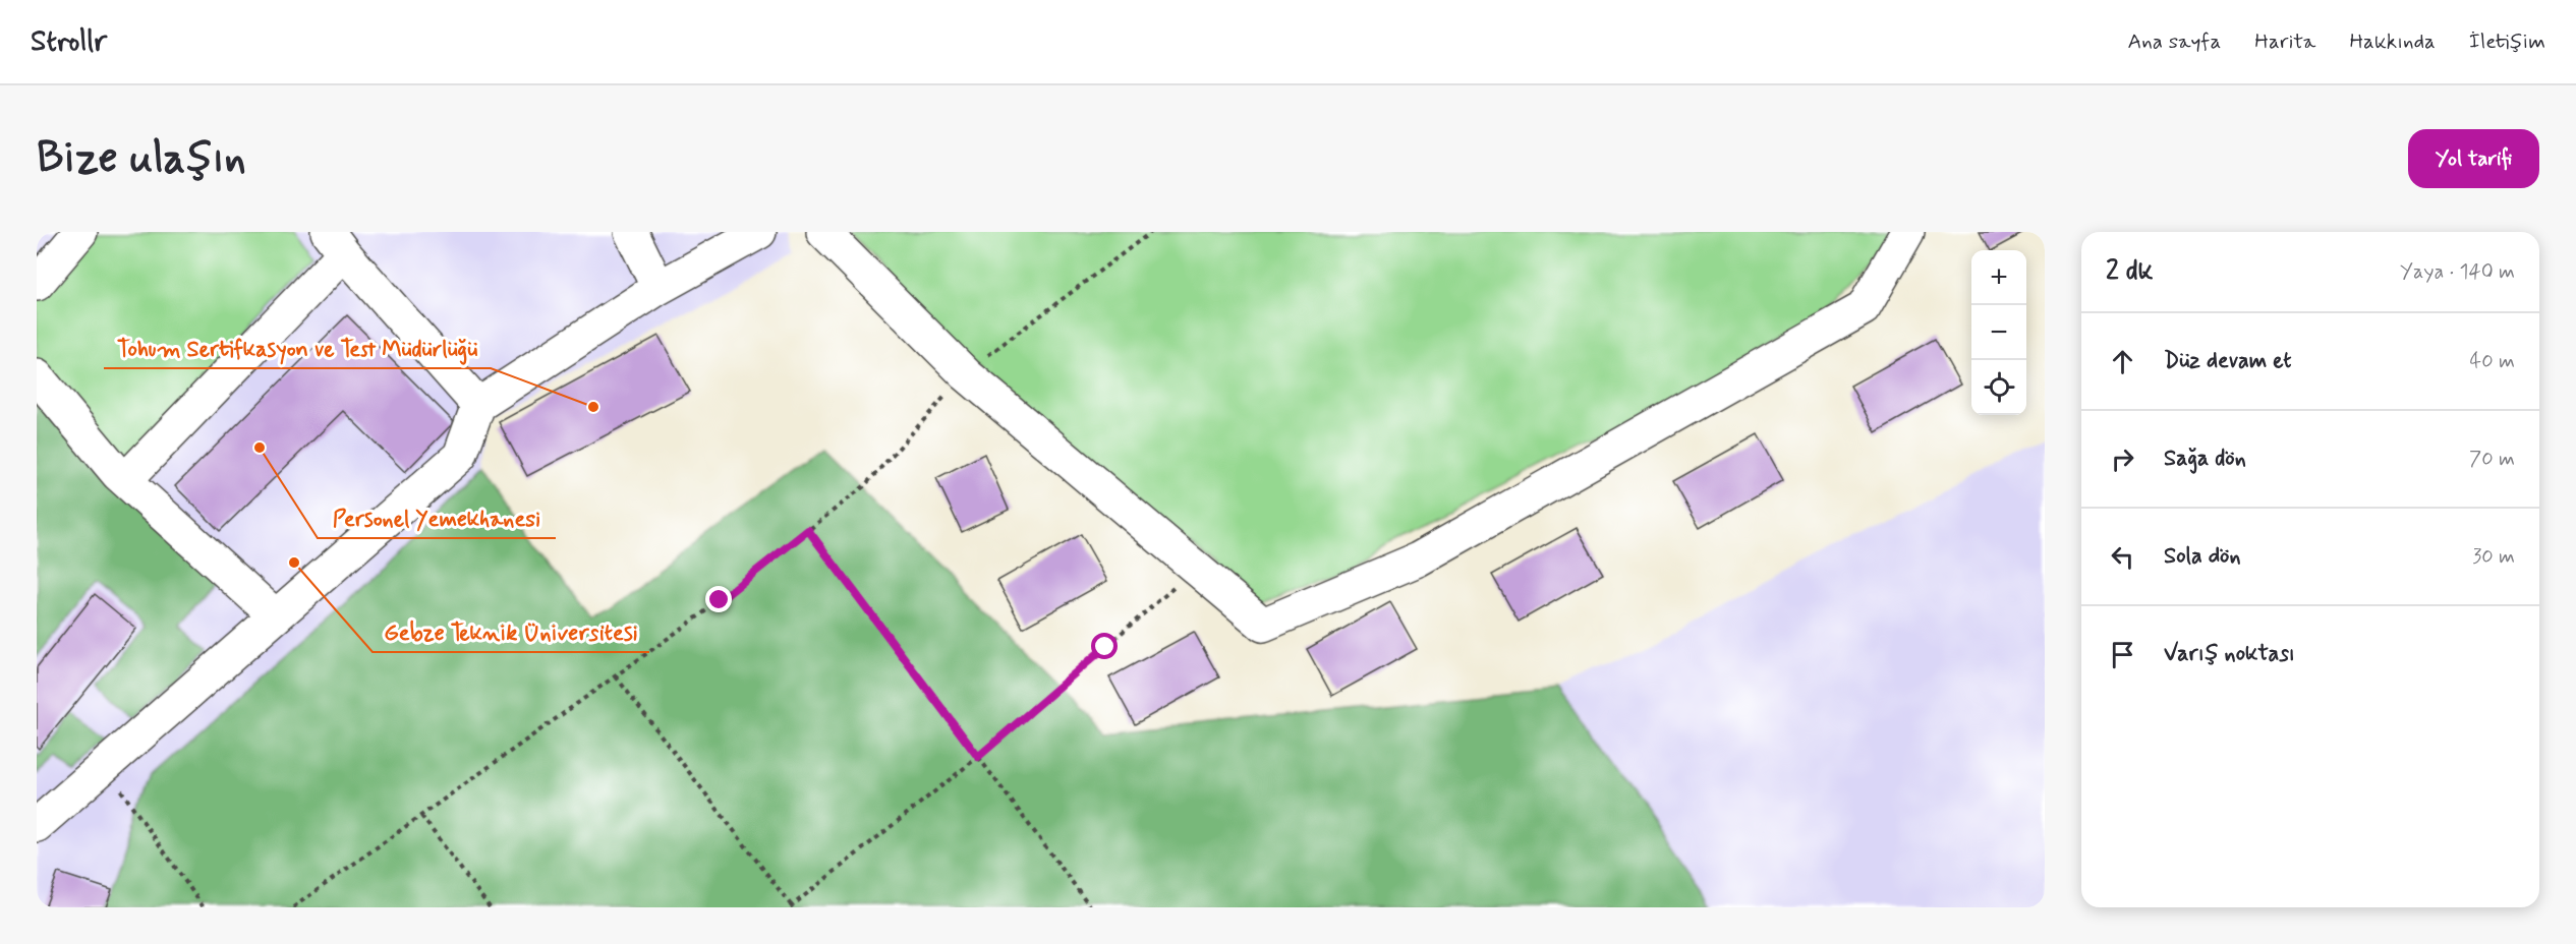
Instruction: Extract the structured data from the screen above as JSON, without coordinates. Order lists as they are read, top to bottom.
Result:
{
  "places": ["Tohum Sertifkasyon ve Test Müdürlüğü", "Personel Yemekhanesi", "Gebze Teknik Üniversitesi"],
  "page": {
    "header": "Strollr",
    "nav": [
      "Ana sayfa",
      "Harita",
      "Hakkında",
      "İletişim"
    ],
    "buttons": "Yol tarifi",
    "title": "Bize ulaşın",
    "heading": ["2 dk", "Yaya · 140 m"],
    "map_buttons": ["+", "−"],
    "list": [
      ["Düz devam et", "40 m"],
      ["Sağa dön", "70 m"],
      ["Sola dön", "30 m"],
      "Varış noktası"
    ]
  }
}
